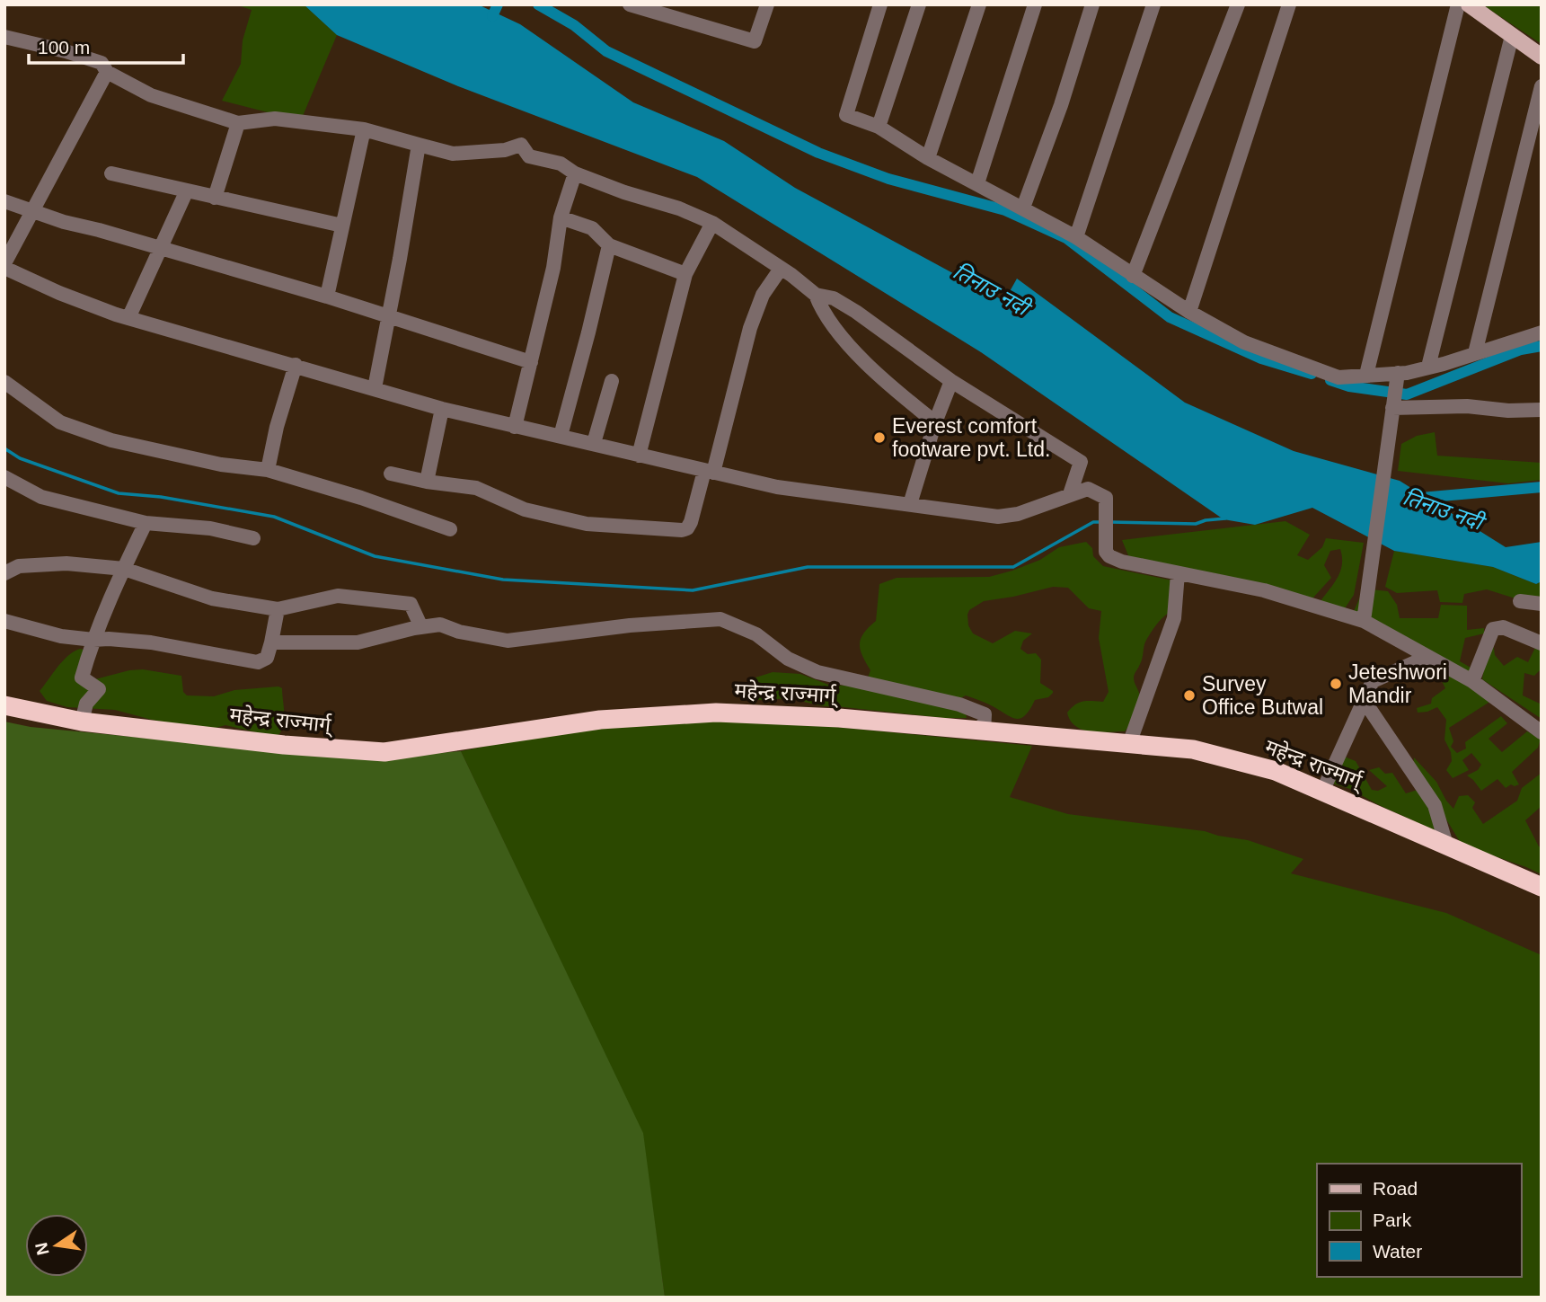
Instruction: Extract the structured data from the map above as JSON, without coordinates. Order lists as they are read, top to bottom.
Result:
{
  "streets": {
    "highway": ["महेन्द्र राज्मार्ग्"]
  },
  "water": ["तिनाउ नदी"],
  "places": ["Everest comfort footware pvt. Ltd.", "Jeteshwori Mandir", "Survey Office Butwal"],
  "legend": ["Road", "Park", "Water"],
  "scale_bar": "100 m",
  "north": "left"
}
